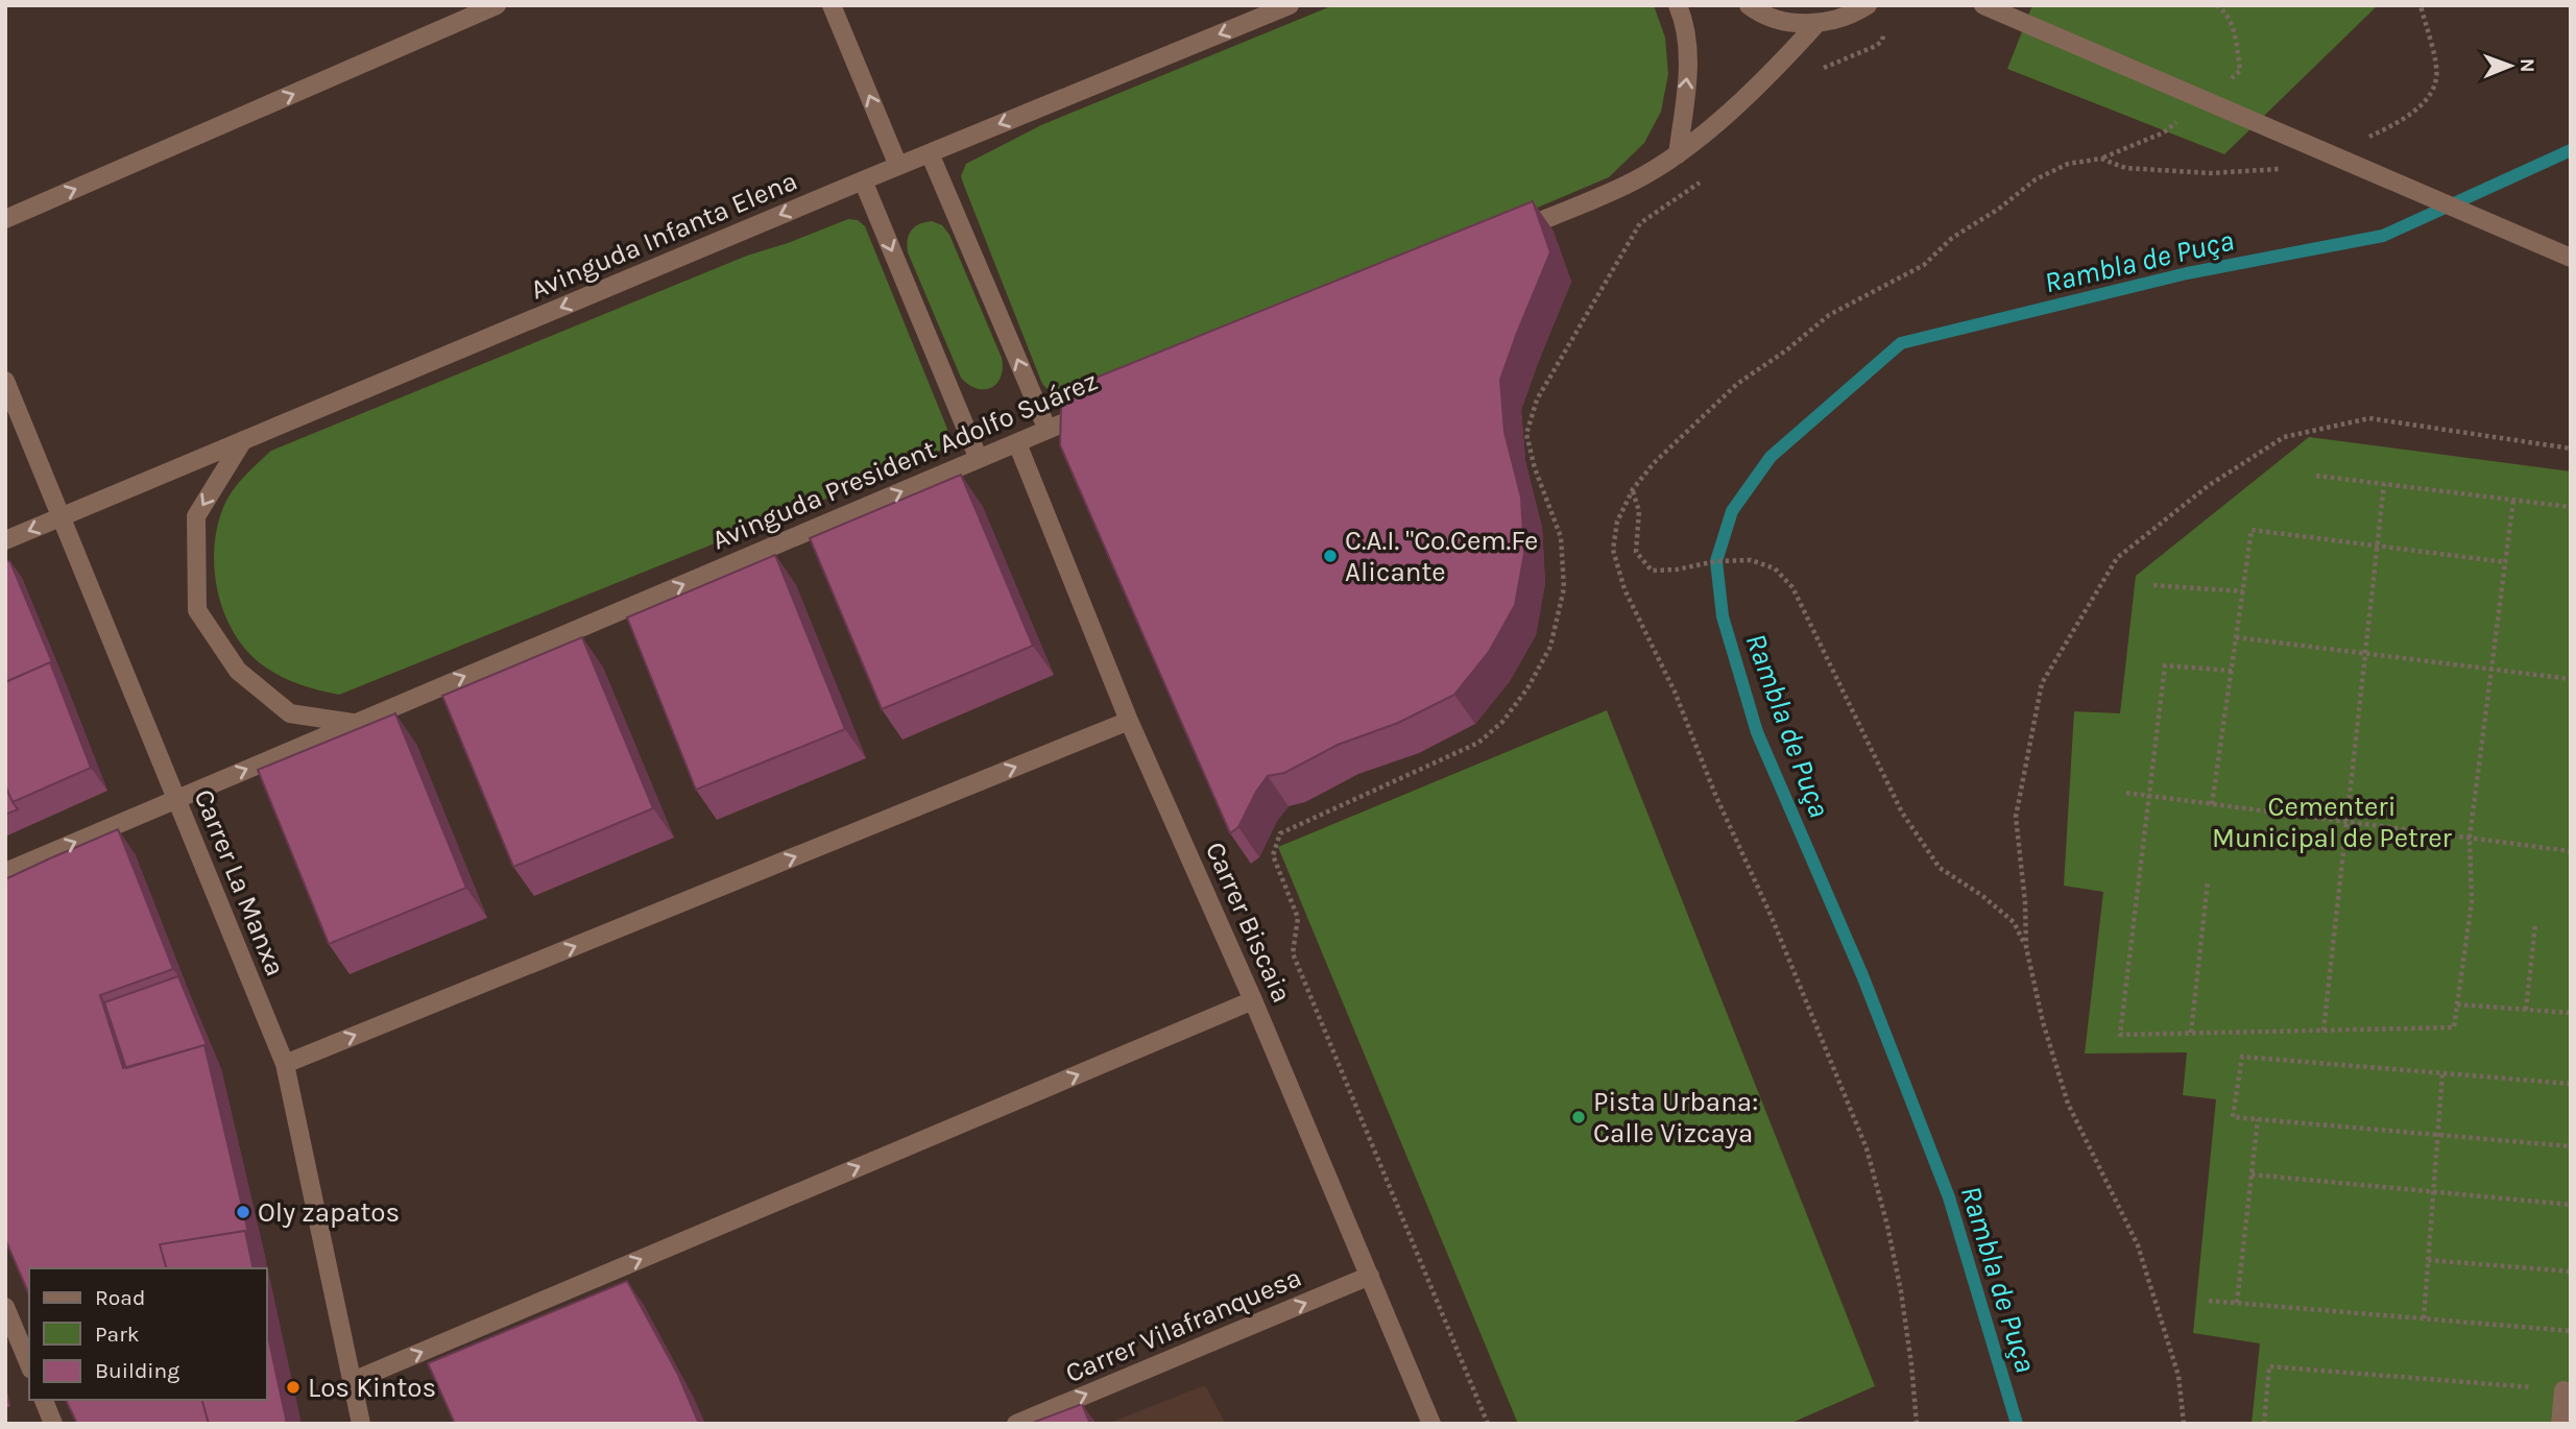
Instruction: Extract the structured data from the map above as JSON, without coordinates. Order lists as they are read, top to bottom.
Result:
{
  "streets": {
    "street": [
      "Avinguda Infanta Elena",
      "Avinguda President Adolfo Suárez",
      "Carrer La Manxa",
      "Carrer Biscaia",
      "Carrer Vilafranquesa"
    ]
  },
  "crossings": [
    ["Avinguda Infanta Elena", "Carrer La Manxa"],
    ["Avinguda President Adolfo Suárez", "Carrer La Manxa"],
    ["Avinguda President Adolfo Suárez", "Carrer Biscaia"],
    ["Carrer Biscaia", "Carrer Vilafranquesa"]
  ],
  "one_way": ["Avinguda Infanta Elena", "Avinguda President Adolfo Suárez", "Carrer Vilafranquesa"],
  "water": ["Rambla de Puça"],
  "parks": ["Cementeri Municipal de Petrer"],
  "places": [
    "C.A.I. \"Co.Cem.Fe Alicante",
    "Pista Urbana: Calle Vizcaya",
    "Oly zapatos",
    "Los Kintos"
  ],
  "legend": ["Road", "Park", "Building"],
  "north": "right"
}
